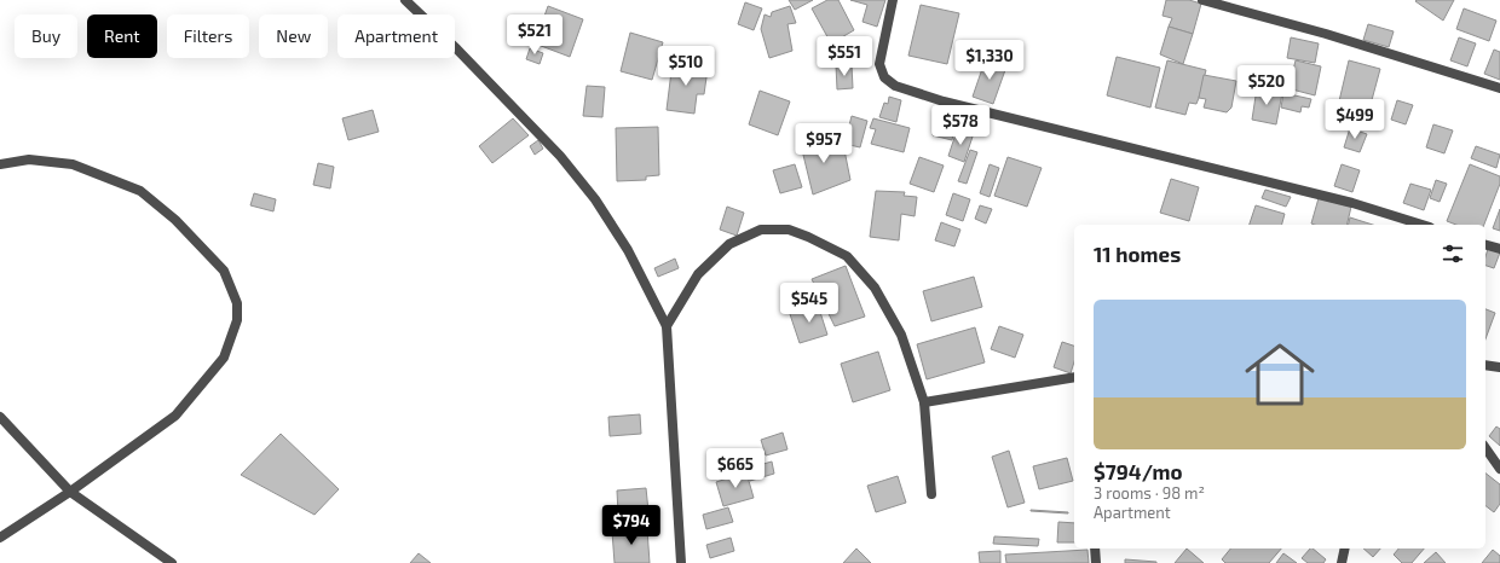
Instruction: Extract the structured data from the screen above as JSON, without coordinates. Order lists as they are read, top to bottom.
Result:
{
  "page": {
    "price": [
      "$521",
      "$551",
      "$1,330",
      "$510",
      "$520",
      "$499",
      "$578",
      "$957",
      "$545",
      "$665",
      "$794"
    ],
    "chip": [
      "Buy",
      "Rent",
      "Filters",
      "New",
      "Apartment"
    ],
    "heading": "11 homes",
    "list": [
      {
        "name": "$794/mo",
        "note": "3 rooms · 98 m² · Apartment"
      }
    ]
  }
}
